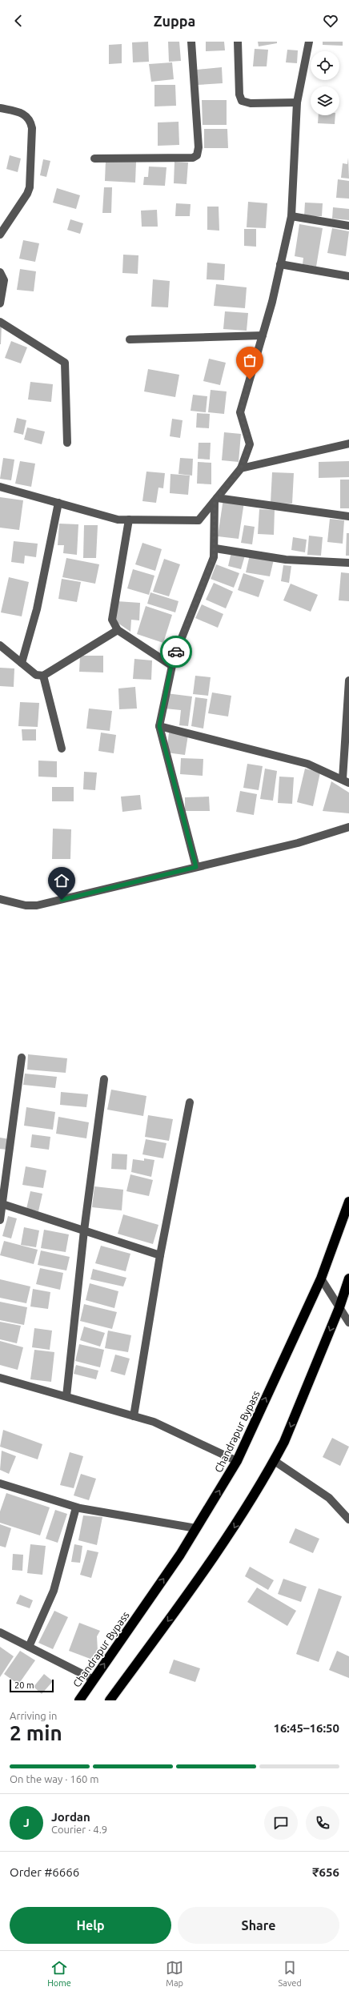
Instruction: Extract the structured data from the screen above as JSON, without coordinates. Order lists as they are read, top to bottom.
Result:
{
  "streets": {
    "highway": ["Chandrapur Bypass"]
  },
  "scale_bar": "20 m",
  "page": {
    "header": "Zuppa",
    "scale": "20 m",
    "heading": ["2 min", "Arriving in", "16:45–16:50"],
    "panel": [
      "Jordan",
      "Courier · 4.9",
      "Order #6666",
      "₹656"
    ],
    "bar": "On the way · 160 m",
    "round": "J",
    "buttons": ["Help", "Share"],
    "tabs": ["Home", "Map", "Saved"]
  }
}
